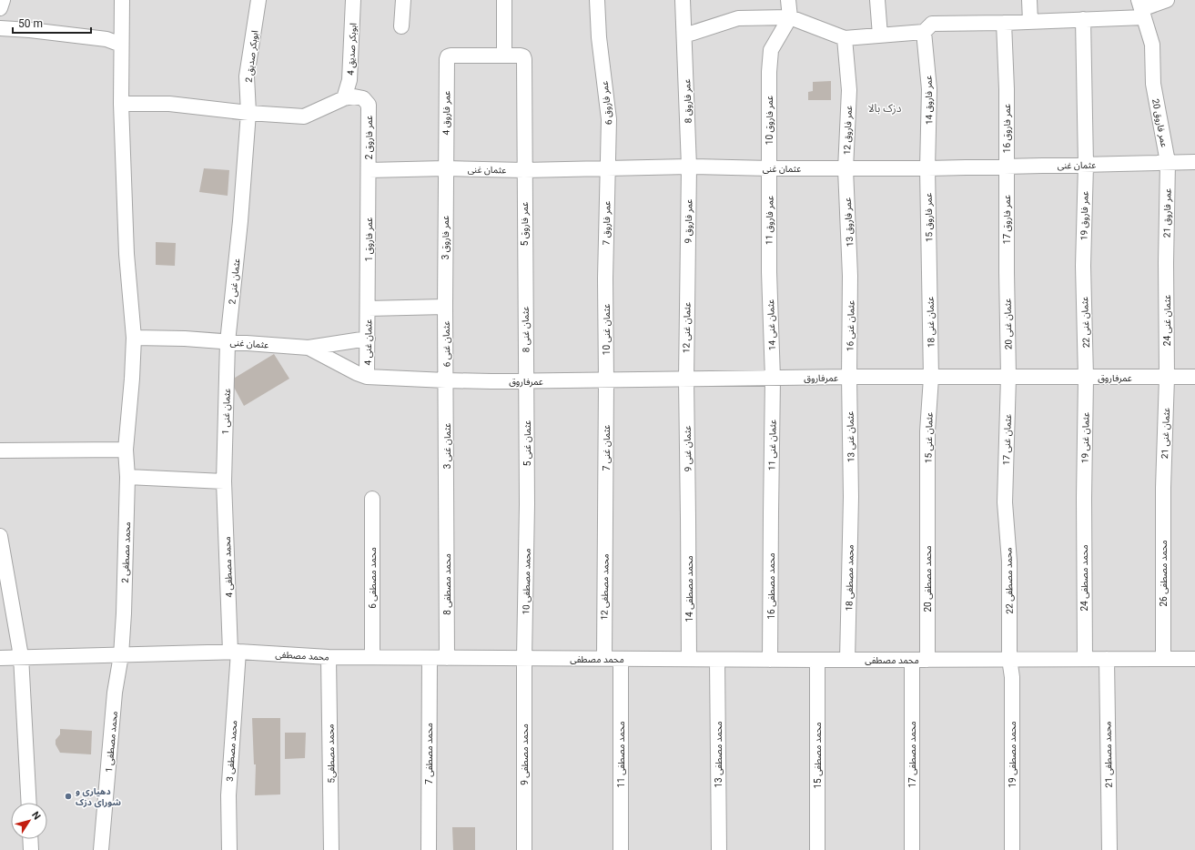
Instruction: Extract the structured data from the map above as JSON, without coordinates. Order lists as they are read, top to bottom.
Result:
{
  "streets": {
    "street": [
      "ابوبکر صدیق 4",
      "ابوبکر صدیق 2",
      "عمر فاروق 14",
      "عمر فاروق 8",
      "عمر فاروق 6",
      "عمر فاروق 4",
      "عمر فاروق 10",
      "عمر فاروق 20",
      "عمر فاروق 16",
      "عمر فاروق 12",
      "عمر فاروق 2",
      "عثمان غنی",
      "عمر فاروق 21",
      "عمر فاروق 19",
      "عمر فاروق 15",
      "عمر فاروق 17",
      "عمر فاروق 11",
      "عمر فاروق 9",
      "عمر فاروق 13",
      "عمر فاروق 7",
      "عمر فاروق 5",
      "عمر فاروق 3",
      "عمر فاروق 1",
      "عثمان غنی 2",
      "عثمان غنی 24",
      "عثمان غنی 18",
      "عثمان غنی 22",
      "عثمان غنی 20",
      "عثمان غنی 14",
      "عثمان غنی 16",
      "عثمان غنی 12",
      "عثمان غنی 8",
      "عثمان غنی 10",
      "عثمان غنی 4",
      "عثمان غنی 6",
      "عمرفاروق",
      "عثمان غنی 1",
      "عثمان غنی 21",
      "عثمان غنی 13",
      "عثمان غنی 15",
      "عثمان غنی 19",
      "عثمان غنی 17",
      "عثمان غنی 5",
      "عثمان غنی 11",
      "عثمان غنی 3",
      "عثمان غنی 7",
      "عثمان غنی 9",
      "محمد مصطفی 2",
      "محمد مصطفی 4",
      "محمد مصطفی 26",
      "محمد مصطفی 6",
      "محمد مصطفی 18",
      "محمد مصطفی 24",
      "محمد مصطفی 20",
      "محمد مصطفی 22",
      "محمد مصطفی 10",
      "محمد مصطفی 8",
      "محمد مصطفی 16",
      "محمد مصطفی 12",
      "محمد مصطفی 14",
      "محمد مصطفی",
      "محمد مصطفی 1",
      "محمد مصطفی 3",
      "محمد مصطفی5",
      "محمد مصطفی 7",
      "محمد مصطفی 9",
      "محمد مصطفی 11",
      "محمد مصطفی 13",
      "محمد مصطفی 17",
      "محمد مصطفی 19",
      "محمد مصطفی 21",
      "محمد مصطفی 15"
    ]
  },
  "crossings": [
    ["ابوبکر صدیق 4", "عمر فاروق 2"],
    ["ابوبکر صدیق 2", "عثمان غنی 2"],
    ["عمر فاروق 14", "عثمان غنی"],
    ["عمر فاروق 14", "عمر فاروق 15"],
    ["عمر فاروق 8", "عثمان غنی"],
    ["عمر فاروق 8", "عمر فاروق 9"],
    ["عمر فاروق 6", "عثمان غنی"],
    ["عمر فاروق 6", "عمر فاروق 7"],
    ["عمر فاروق 4", "عثمان غنی"],
    ["عمر فاروق 4", "عمر فاروق 5"],
    ["عمر فاروق 4", "عمر فاروق 3"],
    ["عمر فاروق 10", "عثمان غنی"],
    ["عمر فاروق 10", "عمر فاروق 11"],
    ["عمر فاروق 20", "عثمان غنی"],
    ["عمر فاروق 20", "عمر فاروق 21"],
    ["عمر فاروق 16", "عثمان غنی"],
    ["عمر فاروق 16", "عمر فاروق 17"],
    ["عمر فاروق 12", "عثمان غنی"],
    ["عمر فاروق 12", "عمر فاروق 13"],
    ["عمر فاروق 2", "عثمان غنی"],
    ["عمر فاروق 2", "عمر فاروق 1"],
    ["عثمان غنی", "عمر فاروق 21"],
    ["عثمان غنی", "عمر فاروق 19"],
    ["عثمان غنی", "عمر فاروق 15"],
    ["عثمان غنی", "عمر فاروق 17"],
    ["عثمان غنی", "عمر فاروق 11"],
    ["عثمان غنی", "عمر فاروق 9"],
    ["عثمان غنی", "عمر فاروق 13"],
    ["عثمان غنی", "عمر فاروق 7"],
    ["عثمان غنی", "عمر فاروق 5"],
    ["عثمان غنی", "عمر فاروق 3"],
    ["عثمان غنی", "عمر فاروق 1"],
    ["عثمان غنی", "عثمان غنی 2"],
    ["عثمان غنی", "عثمان غنی 4"],
    ["عثمان غنی", "عثمان غنی 6"],
    ["عثمان غنی", "عمرفاروق"],
    ["عثمان غنی", "عثمان غنی 1"],
    ["عثمان غنی", "عثمان غنی 3"],
    ["عثمان غنی", "محمد مصطفی 2"],
    ["عمر فاروق 21", "عثمان غنی 24"],
    ["عمر فاروق 19", "عثمان غنی 22"],
    ["عمر فاروق 15", "عثمان غنی 18"],
    ["عمر فاروق 17", "عثمان غنی 20"],
    ["عمر فاروق 11", "عثمان غنی 14"],
    ["عمر فاروق 9", "عثمان غنی 12"],
    ["عمر فاروق 13", "عثمان غنی 16"],
    ["عمر فاروق 7", "عثمان غنی 10"],
    ["عمر فاروق 5", "عثمان غنی 8"],
    ["عمر فاروق 3", "عثمان غنی 6"],
    ["عمر فاروق 1", "عثمان غنی 4"],
    ["عثمان غنی 2", "عثمان غنی 1"],
    ["عثمان غنی 24", "عمرفاروق"],
    ["عثمان غنی 24", "عثمان غنی 21"],
    ["عثمان غنی 18", "عمرفاروق"],
    ["عثمان غنی 18", "عثمان غنی 15"],
    ["عثمان غنی 22", "عمرفاروق"],
    ["عثمان غنی 22", "عثمان غنی 19"],
    ["عثمان غنی 20", "عمرفاروق"],
    ["عثمان غنی 20", "عثمان غنی 17"],
    ["عثمان غنی 14", "عمرفاروق"],
    ["عثمان غنی 14", "عثمان غنی 11"],
    ["عثمان غنی 16", "عمرفاروق"],
    ["عثمان غنی 16", "عثمان غنی 13"],
    ["عثمان غنی 12", "عمرفاروق"],
    ["عثمان غنی 12", "عثمان غنی 9"],
    ["عثمان غنی 8", "عمرفاروق"],
    ["عثمان غنی 8", "عثمان غنی 5"],
    ["عثمان غنی 10", "عمرفاروق"],
    ["عثمان غنی 10", "عثمان غنی 7"],
    ["عثمان غنی 6", "عمرفاروق"],
    ["عثمان غنی 6", "عثمان غنی 3"],
    ["عمرفاروق", "عثمان غنی 21"],
    ["عمرفاروق", "عثمان غنی 13"],
    ["عمرفاروق", "عثمان غنی 15"],
    ["عمرفاروق", "عثمان غنی 19"],
    ["عمرفاروق", "عثمان غنی 17"],
    ["عمرفاروق", "عثمان غنی 5"],
    ["عمرفاروق", "عثمان غنی 11"],
    ["عمرفاروق", "عثمان غنی 3"],
    ["عمرفاروق", "عثمان غنی 7"],
    ["عمرفاروق", "عثمان غنی 9"],
    ["عثمان غنی 1", "محمد مصطفی 4"],
    ["عثمان غنی 21", "محمد مصطفی 26"],
    ["عثمان غنی 13", "محمد مصطفی 18"],
    ["عثمان غنی 15", "محمد مصطفی 20"],
    ["عثمان غنی 19", "محمد مصطفی 24"],
    ["عثمان غنی 17", "محمد مصطفی 22"],
    ["عثمان غنی 5", "محمد مصطفی 10"],
    ["عثمان غنی 11", "محمد مصطفی 16"],
    ["عثمان غنی 3", "محمد مصطفی 8"],
    ["عثمان غنی 7", "محمد مصطفی 12"],
    ["عثمان غنی 9", "محمد مصطفی 14"],
    ["محمد مصطفی 2", "محمد مصطفی"],
    ["محمد مصطفی 2", "محمد مصطفی 1"],
    ["محمد مصطفی 4", "محمد مصطفی"],
    ["محمد مصطفی 4", "محمد مصطفی 3"],
    ["محمد مصطفی 26", "محمد مصطفی"],
    ["محمد مصطفی 6", "محمد مصطفی"],
    ["محمد مصطفی 18", "محمد مصطفی"],
    ["محمد مصطفی 24", "محمد مصطفی"],
    ["محمد مصطفی 20", "محمد مصطفی"],
    ["محمد مصطفی 22", "محمد مصطفی"],
    ["محمد مصطفی 22", "محمد مصطفی 19"],
    ["محمد مصطفی 10", "محمد مصطفی"],
    ["محمد مصطفی 10", "محمد مصطفی 9"],
    ["محمد مصطفی 8", "محمد مصطفی"],
    ["محمد مصطفی 16", "محمد مصطفی"],
    ["محمد مصطفی 12", "محمد مصطفی"],
    ["محمد مصطفی 14", "محمد مصطفی"],
    ["محمد مصطفی", "محمد مصطفی 1"],
    ["محمد مصطفی", "محمد مصطفی 3"],
    ["محمد مصطفی", "محمد مصطفی5"],
    ["محمد مصطفی", "محمد مصطفی 7"],
    ["محمد مصطفی", "محمد مصطفی 9"],
    ["محمد مصطفی", "محمد مصطفی 11"],
    ["محمد مصطفی", "محمد مصطفی 13"],
    ["محمد مصطفی", "محمد مصطفی 17"],
    ["محمد مصطفی", "محمد مصطفی 19"],
    ["محمد مصطفی", "محمد مصطفی 21"],
    ["محمد مصطفی", "محمد مصطفی 15"]
  ],
  "districts": ["دزک بالا"],
  "places": ["دهیاری و شورای دزک"],
  "scale_bar": "50 m",
  "north": "top right"
}
